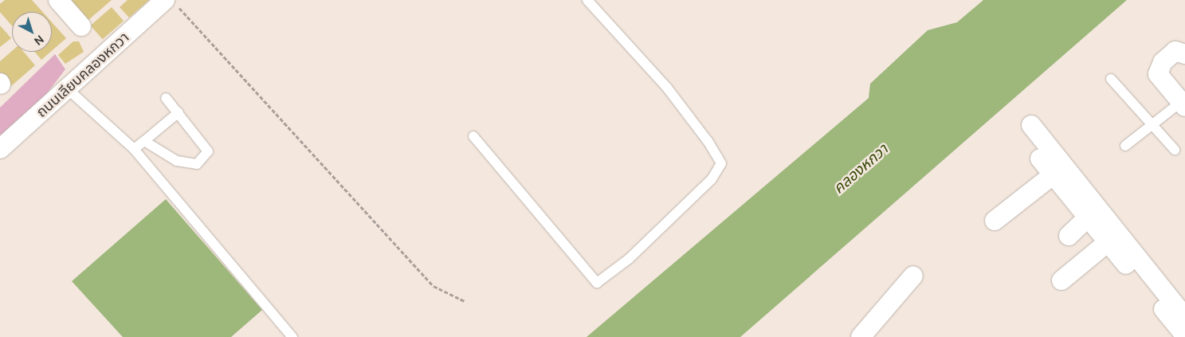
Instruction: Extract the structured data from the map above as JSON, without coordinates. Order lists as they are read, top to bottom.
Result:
{
  "streets": {
    "street": ["ถนนเลียบคลองหกวา"]
  },
  "water": ["คลองหกวา"],
  "north": "bottom right"
}
